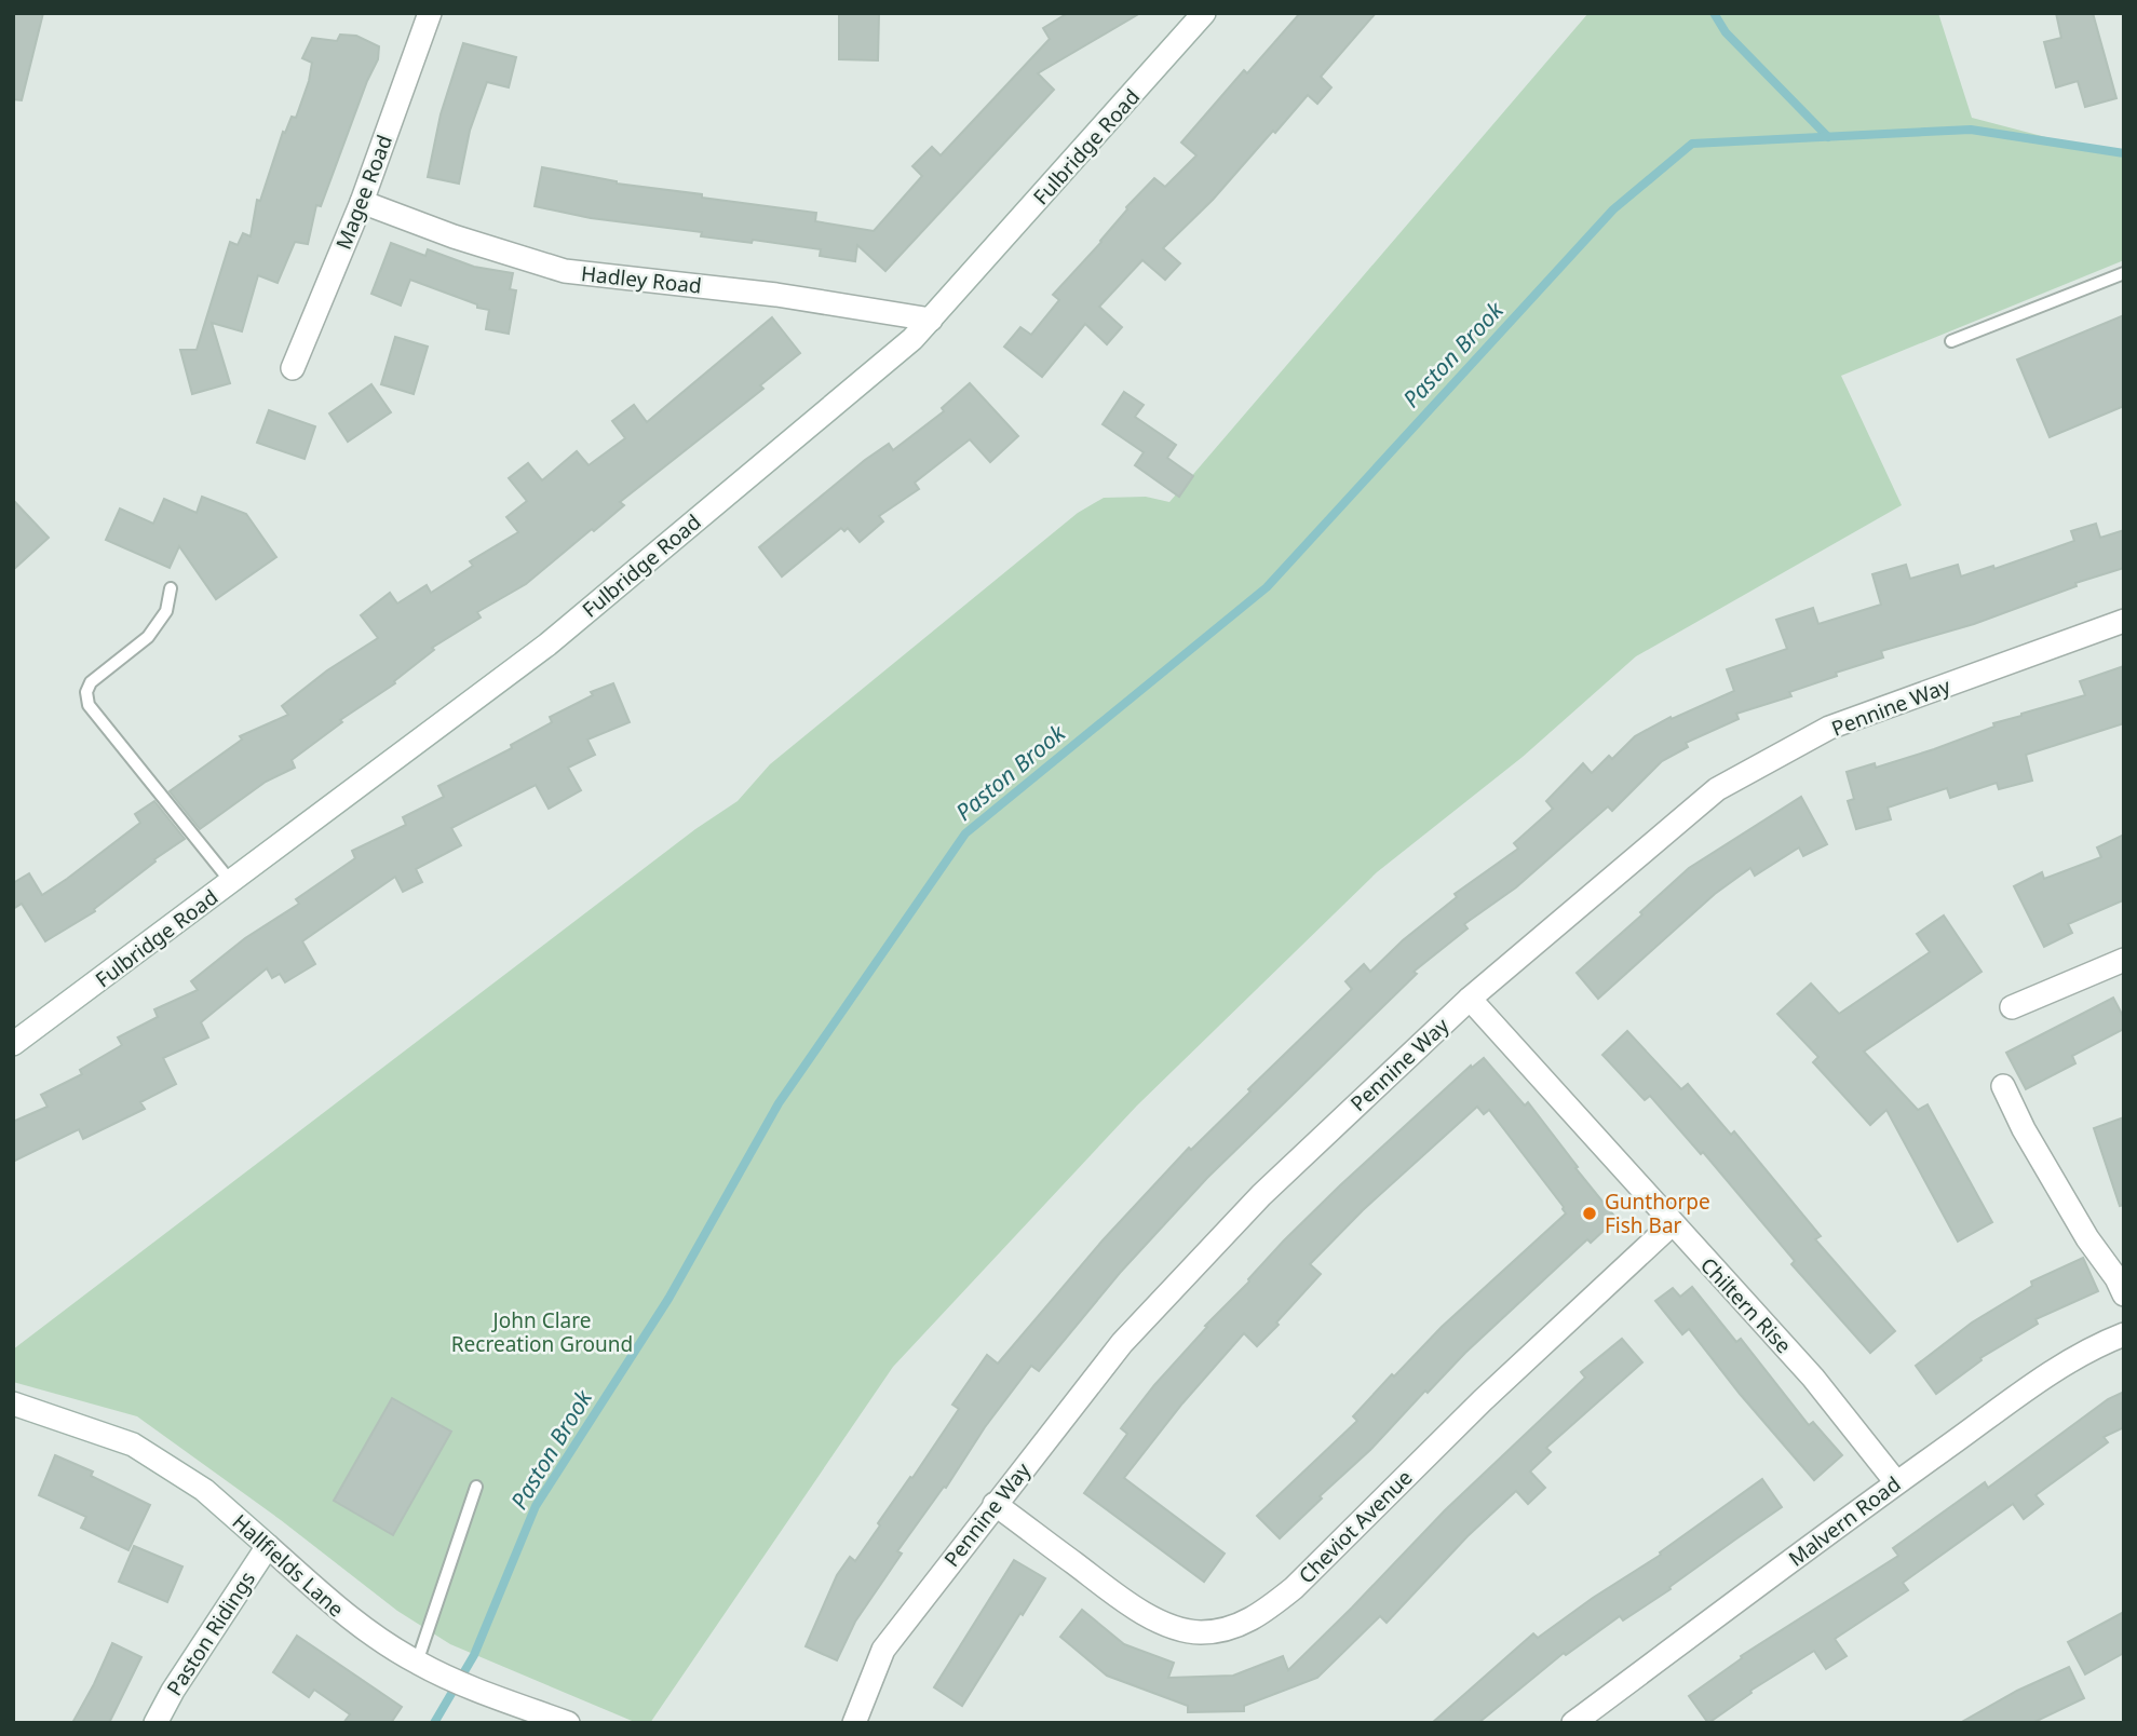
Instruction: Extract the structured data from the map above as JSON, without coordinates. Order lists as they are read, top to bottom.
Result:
{
  "streets": {
    "street": [
      "Fulbridge Road",
      "Magee Road",
      "Hadley Road",
      "Pennine Way",
      "Chiltern Rise",
      "Malvern Road",
      "Cheviot Avenue",
      "Hallfields Lane",
      "Paston Ridings"
    ]
  },
  "crossings": [
    ["Fulbridge Road", "Hadley Road"],
    ["Magee Road", "Hadley Road"],
    ["Pennine Way", "Chiltern Rise"],
    ["Pennine Way", "Cheviot Avenue"],
    ["Chiltern Rise", "Malvern Road"],
    ["Chiltern Rise", "Cheviot Avenue"],
    ["Hallfields Lane", "Paston Ridings"]
  ],
  "water": ["Paston Brook"],
  "parks": ["John Clare Recreation Ground"],
  "places": ["Gunthorpe Fish Bar"]
}
